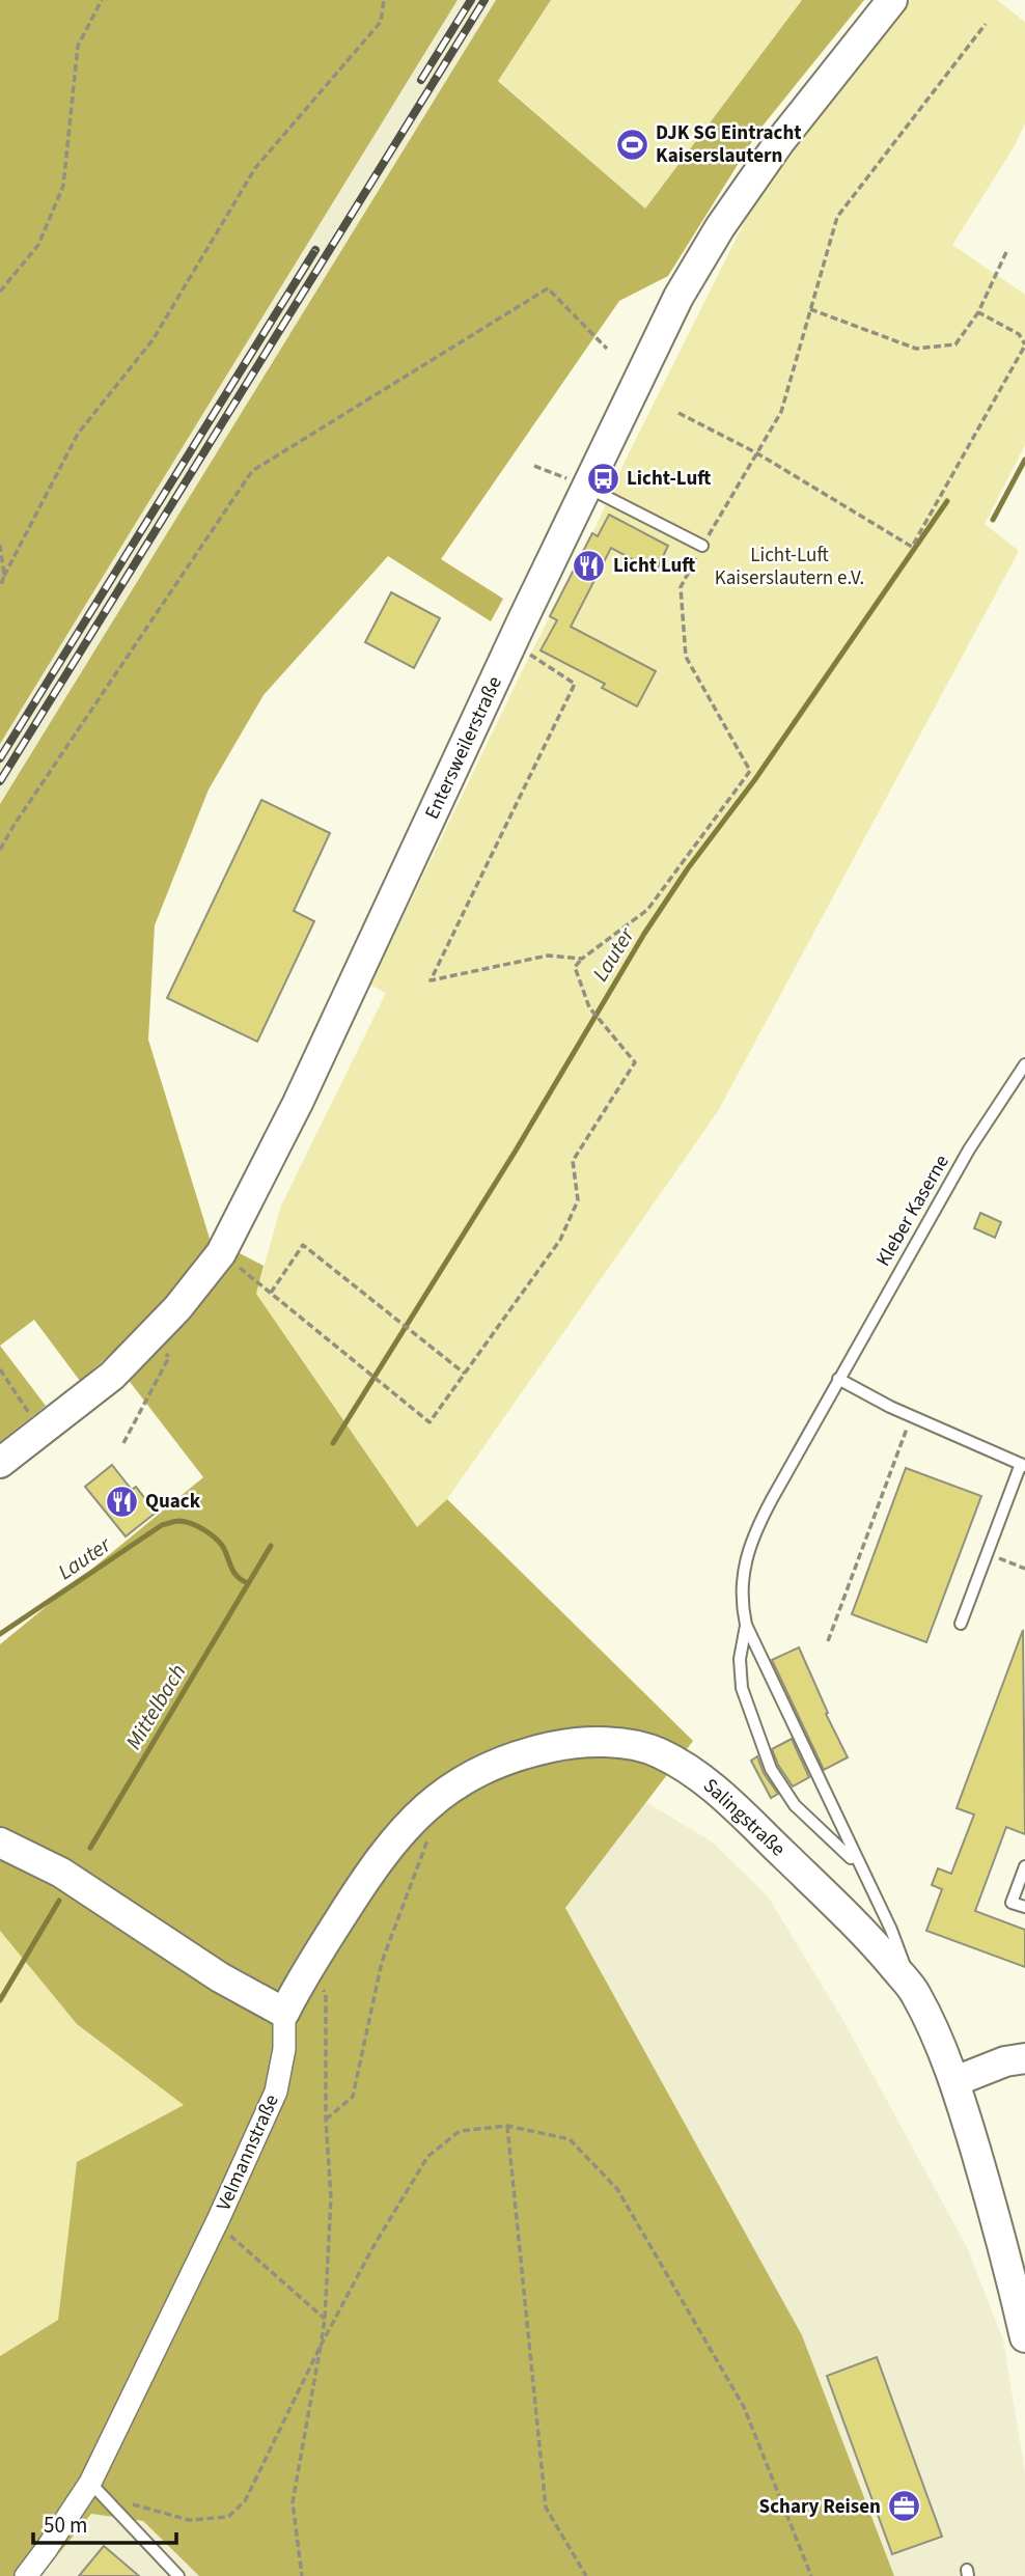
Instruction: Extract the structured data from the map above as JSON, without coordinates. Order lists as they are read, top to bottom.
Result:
{
  "streets": {
    "main road": ["Entersweilerstraße", "Salingstraße"],
    "street": ["Velmannstraße"],
    "lane": ["Kleber Kaserne"]
  },
  "crossings": [
    ["Salingstraße", "Velmannstraße"]
  ],
  "water": ["Lauter", "Mittelbach"],
  "parks": ["Licht-Luft Kaiserslautern e.V."],
  "places": {
    "sports": ["DJK SG Eintracht Kaiserslautern"],
    "bus stop": ["Licht-Luft"],
    "restaurant": ["Licht Luft", "Quack"],
    "office": ["Schary Reisen"]
  },
  "scale_bar": "50 m"
}
